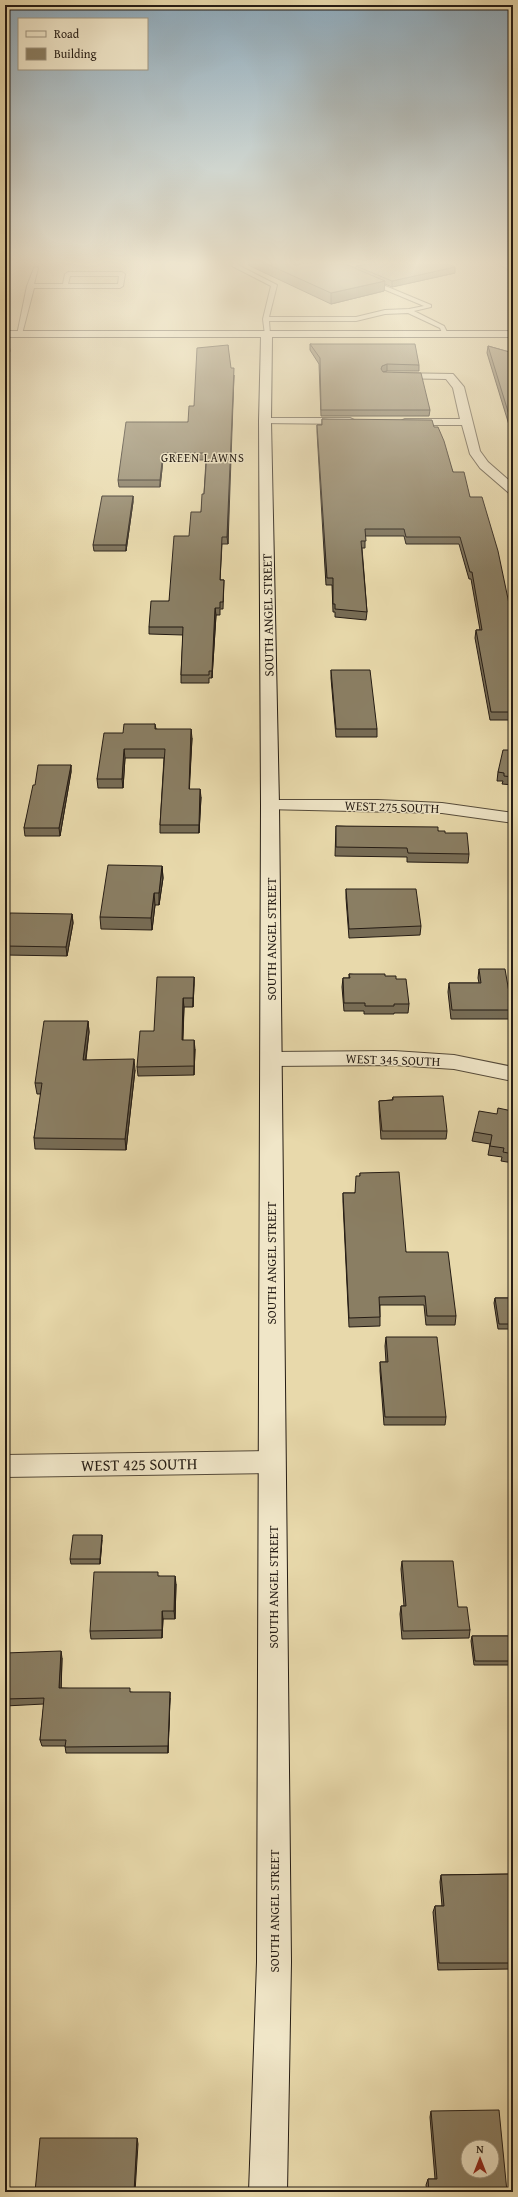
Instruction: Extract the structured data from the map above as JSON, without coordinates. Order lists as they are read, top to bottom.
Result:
{
  "streets": {
    "main road": ["SOUTH ANGEL STREET"],
    "street": ["WEST 275 SOUTH", "WEST 345 SOUTH", "WEST 425 SOUTH"]
  },
  "crossings": [
    ["SOUTH ANGEL STREET", "WEST 275 SOUTH"],
    ["SOUTH ANGEL STREET", "WEST 345 SOUTH"],
    ["SOUTH ANGEL STREET", "WEST 425 SOUTH"]
  ],
  "districts": ["GREEN LAWNS"],
  "legend": ["Road", "Building"],
  "north": "top"
}
